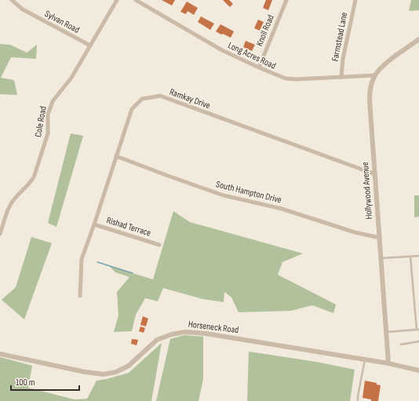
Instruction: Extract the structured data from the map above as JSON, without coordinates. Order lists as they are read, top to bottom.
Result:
{
  "streets": {
    "street": [
      "Sylvan Road",
      "Knoll Road",
      "Farmstead Lane",
      "Long Acres Road",
      "Ramkay Drive",
      "Cole Road",
      "Hollywood Avenue",
      "South Hampton Drive",
      "Rishad Terrace",
      "Horseneck Road"
    ]
  },
  "crossings": [
    ["Sylvan Road", "Cole Road"],
    ["Knoll Road", "Long Acres Road"],
    ["Farmstead Lane", "Long Acres Road"],
    ["Long Acres Road", "Hollywood Avenue"],
    ["Ramkay Drive", "Hollywood Avenue"],
    ["Ramkay Drive", "South Hampton Drive"],
    ["Ramkay Drive", "Rishad Terrace"],
    ["Hollywood Avenue", "South Hampton Drive"],
    ["Hollywood Avenue", "Horseneck Road"]
  ],
  "scale_bar": "100 m"
}
